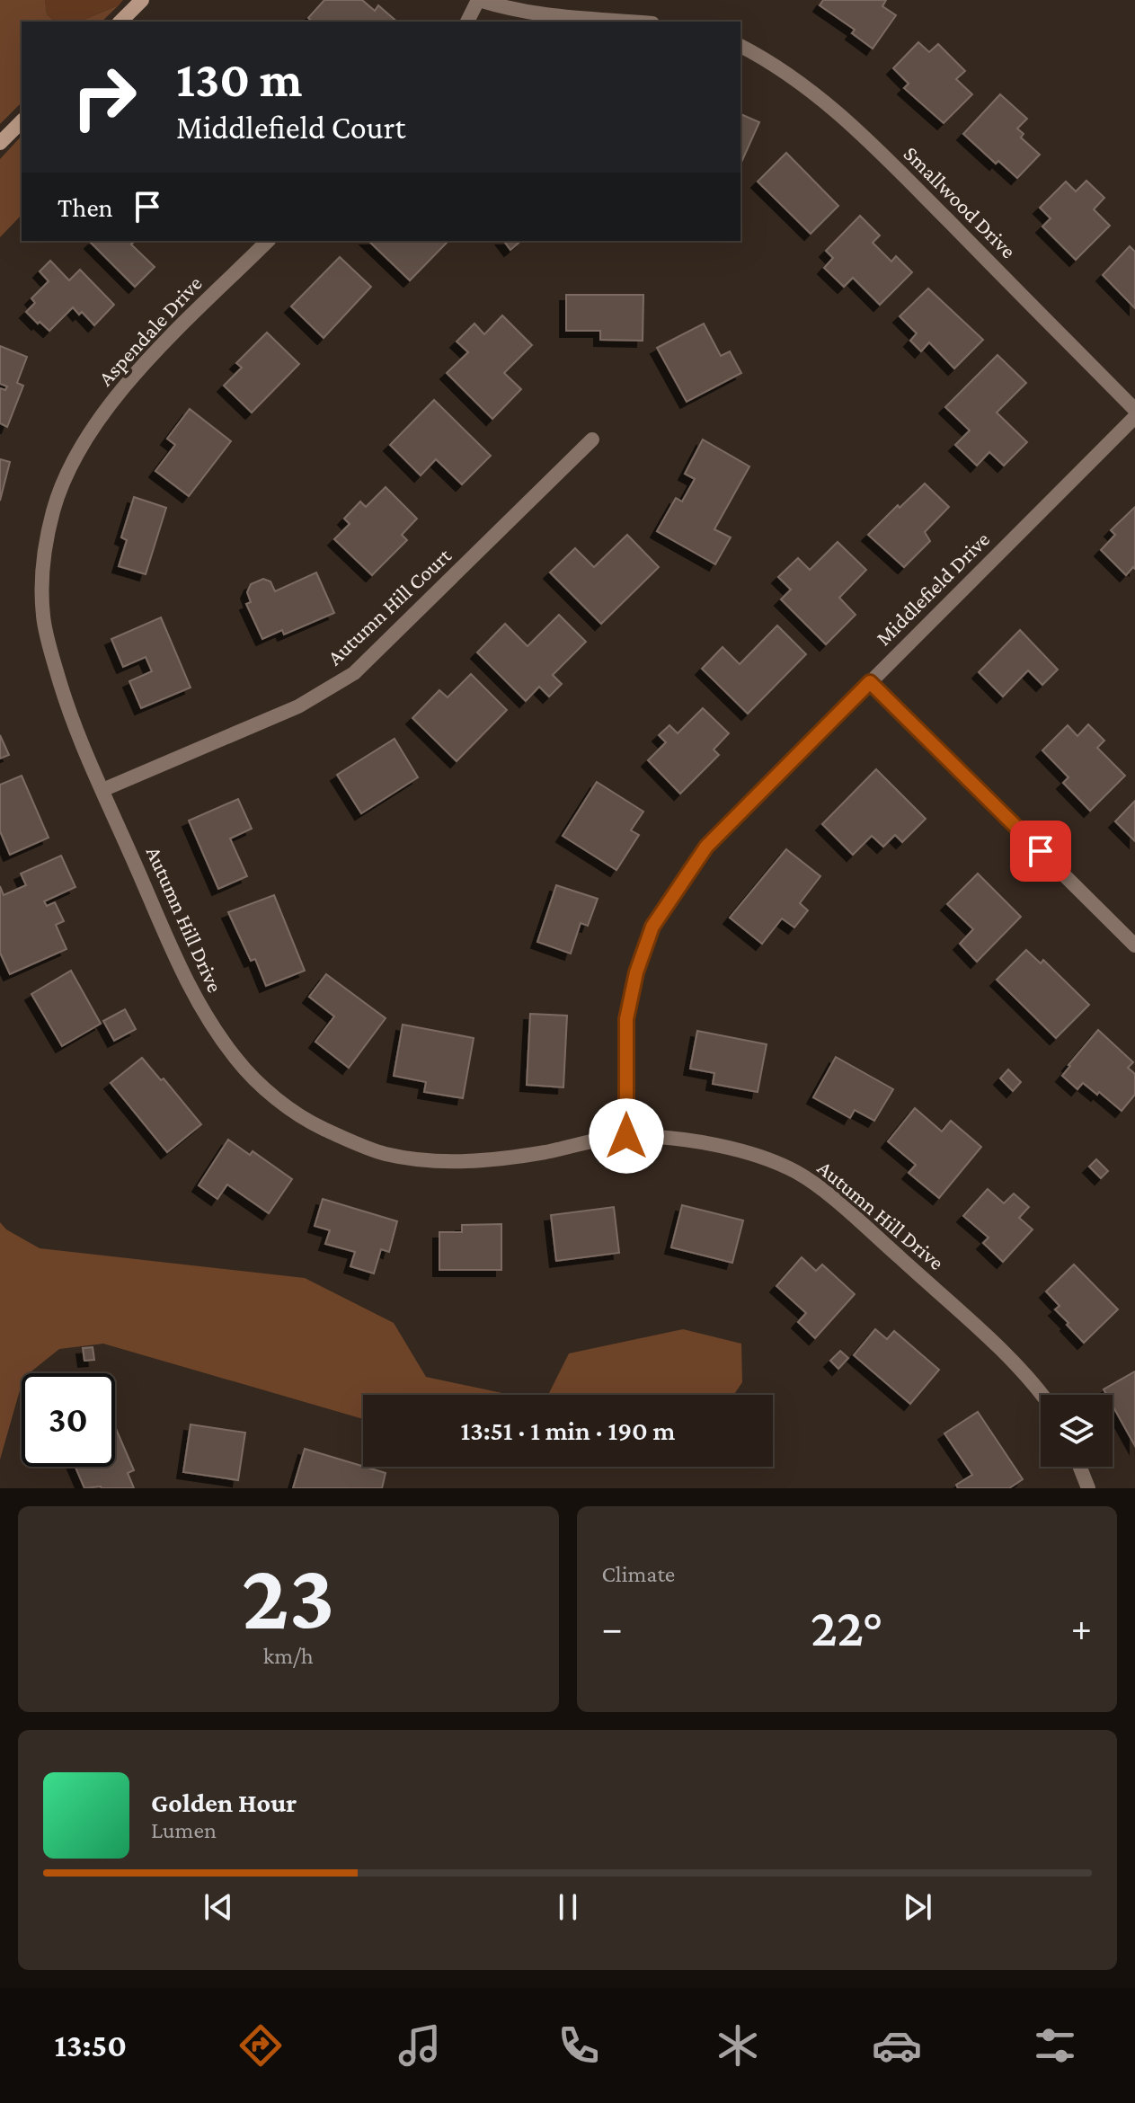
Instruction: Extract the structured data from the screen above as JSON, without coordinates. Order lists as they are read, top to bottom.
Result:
{
  "streets": {
    "street": [
      "Smallwood Drive",
      "Aspendale Drive",
      "Middlefield Drive",
      "Autumn Hill Court",
      "Autumn Hill Drive"
    ]
  },
  "crossings": [
    ["Aspendale Drive", "Autumn Hill Court"],
    ["Aspendale Drive", "Autumn Hill Drive"],
    ["Middlefield Drive", "Autumn Hill Drive"],
    ["Autumn Hill Court", "Autumn Hill Drive"]
  ],
  "page": {
    "turn": ["130 m", "Middlefield Court"],
    "then": "Then",
    "limit": "30",
    "trip": "13:51 · 1 min · 190 m",
    "tile": [
      ["23", "km/h"],
      "Climate"
    ],
    "heat": ["−", "22°", "+"],
    "song": ["Golden Hour", "Lumen"],
    "tabs": "13:50"
  }
}
